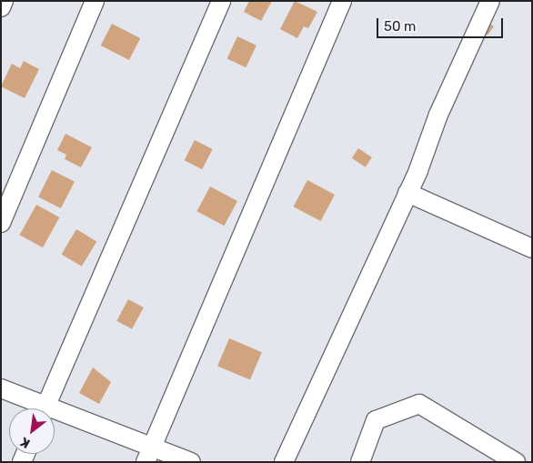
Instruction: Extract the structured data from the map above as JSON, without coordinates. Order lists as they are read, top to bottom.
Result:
{
  "scale_bar": "50 m",
  "north": "bottom left"
}
